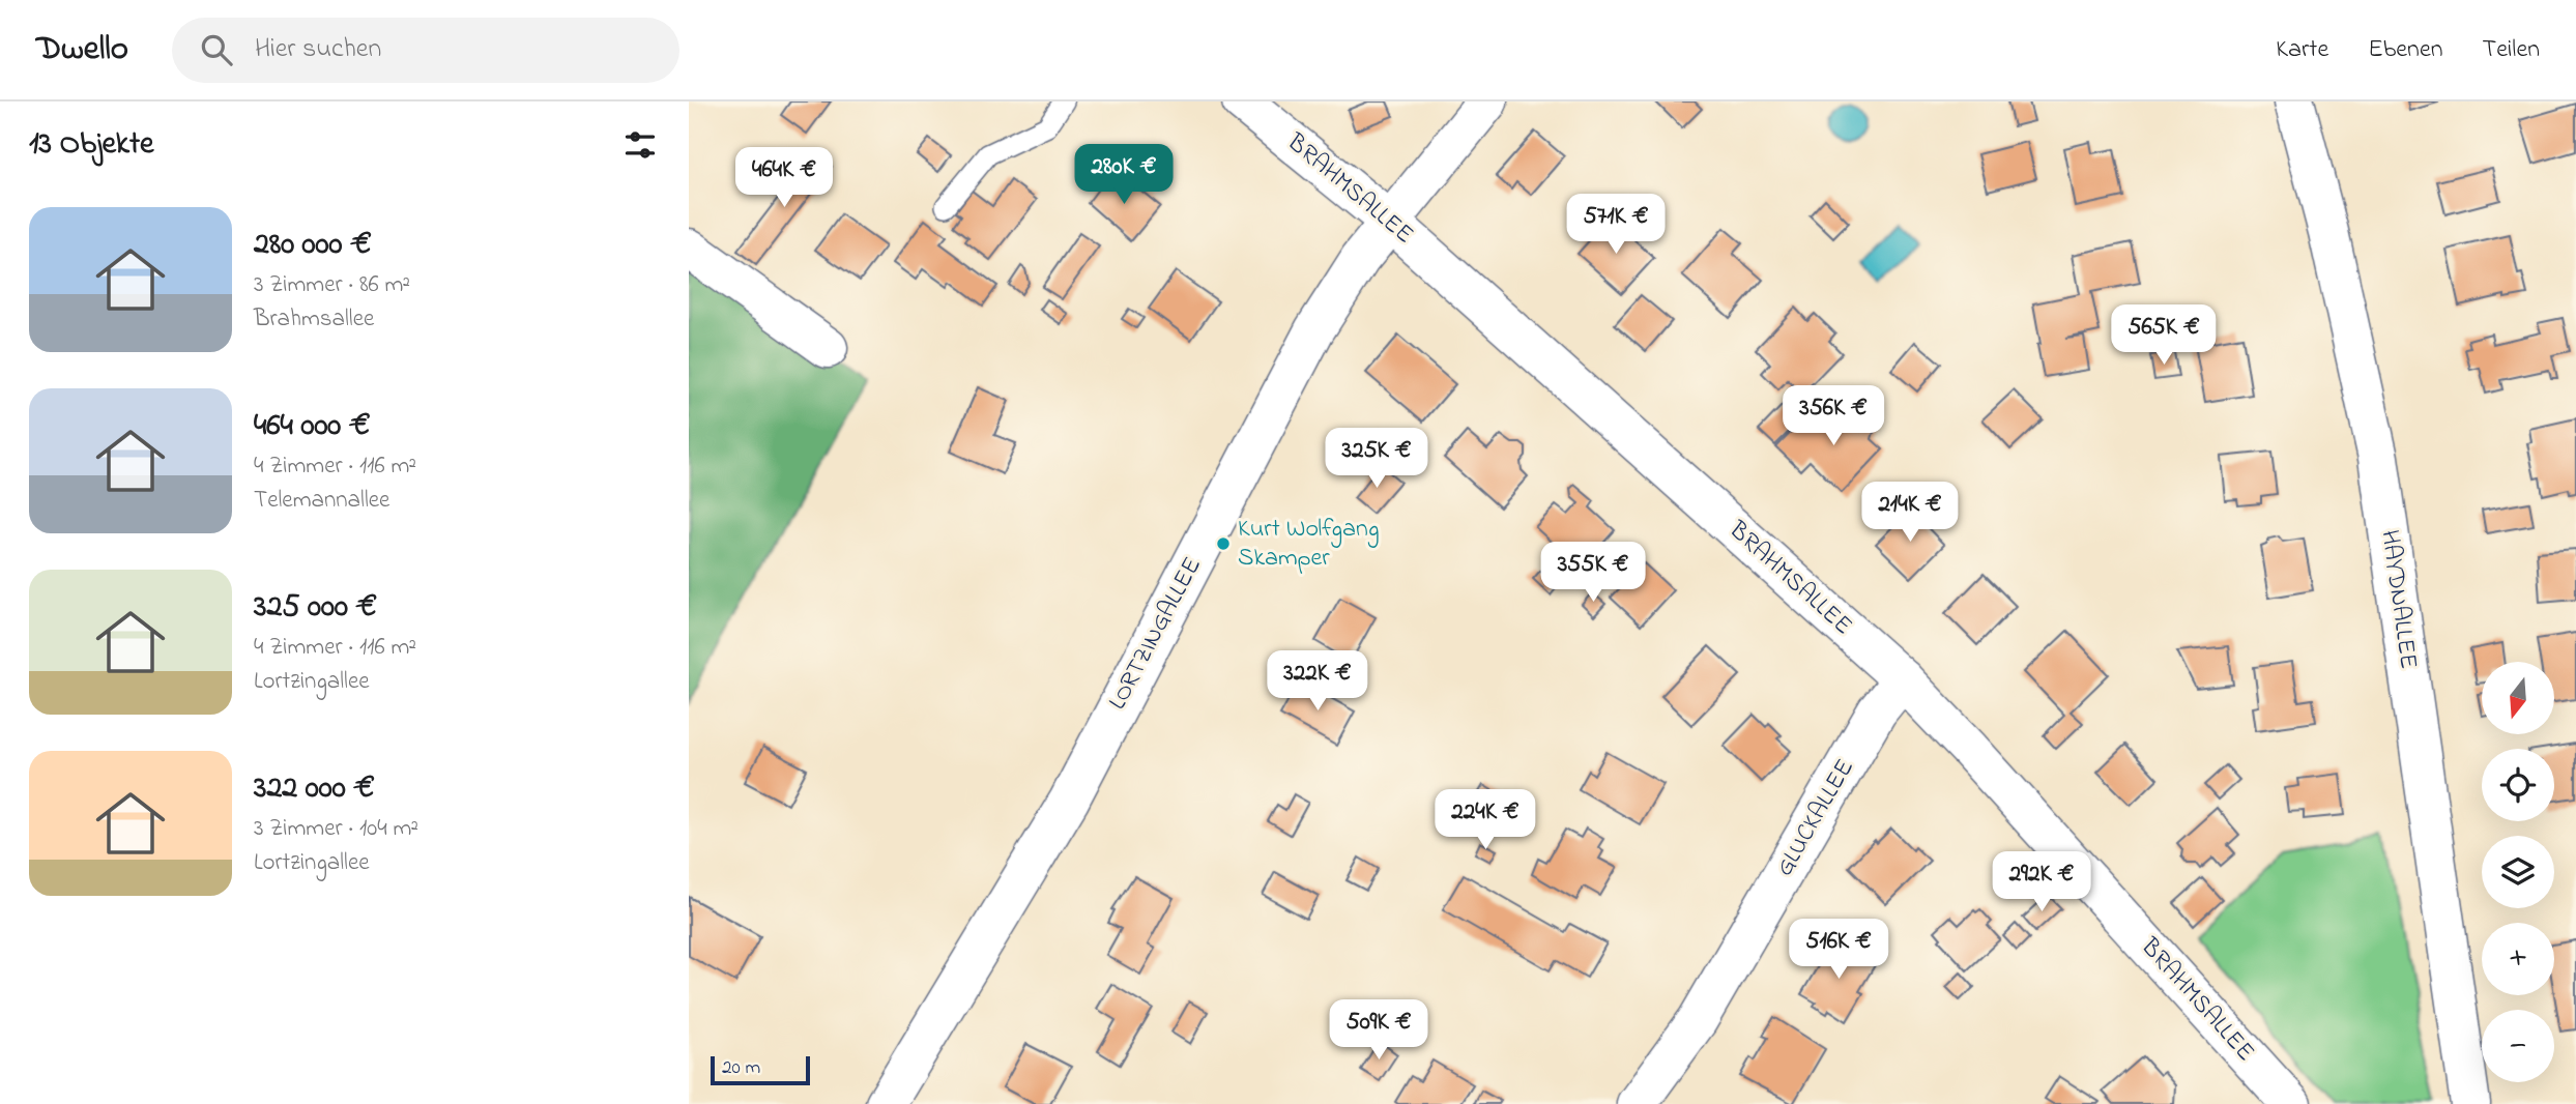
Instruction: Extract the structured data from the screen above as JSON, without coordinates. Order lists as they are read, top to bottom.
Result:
{
  "streets": {
    "street": [
      "BRAHMSALLEE",
      "HAYDNALLEE",
      "LORTZINGALLEE",
      "GLUCKALLEE"
    ]
  },
  "crossings": [
    ["BRAHMSALLEE", "LORTZINGALLEE"],
    ["BRAHMSALLEE", "GLUCKALLEE"]
  ],
  "places": ["Kurt Wolfgang Skamper"],
  "scale_bar": "20 m",
  "north": "bottom",
  "page": {
    "header": "Dwello",
    "search": "Hier suchen",
    "nav": ["Karte", "Ebenen", "Teilen"],
    "heading": "13 Objekte",
    "price": [
      "280K €",
      "464K €",
      "571K €",
      "565K €",
      "356K €",
      "325K €",
      "214K €",
      "355K €",
      "322K €",
      "224K €",
      "292K €",
      "516K €",
      "509K €"
    ],
    "list": [
      {
        "name": "280 000 €",
        "note": "3 Zimmer · 86 m² · Brahmsallee"
      },
      {
        "name": "464 000 €",
        "note": "4 Zimmer · 116 m² · Telemannallee"
      },
      {
        "name": "325 000 €",
        "note": "4 Zimmer · 116 m² · Lortzingallee"
      },
      {
        "name": "322 000 €",
        "note": "3 Zimmer · 104 m² · Lortzingallee"
      }
    ],
    "map_buttons": ["+", "−"],
    "scale": "20 m"
  }
}
